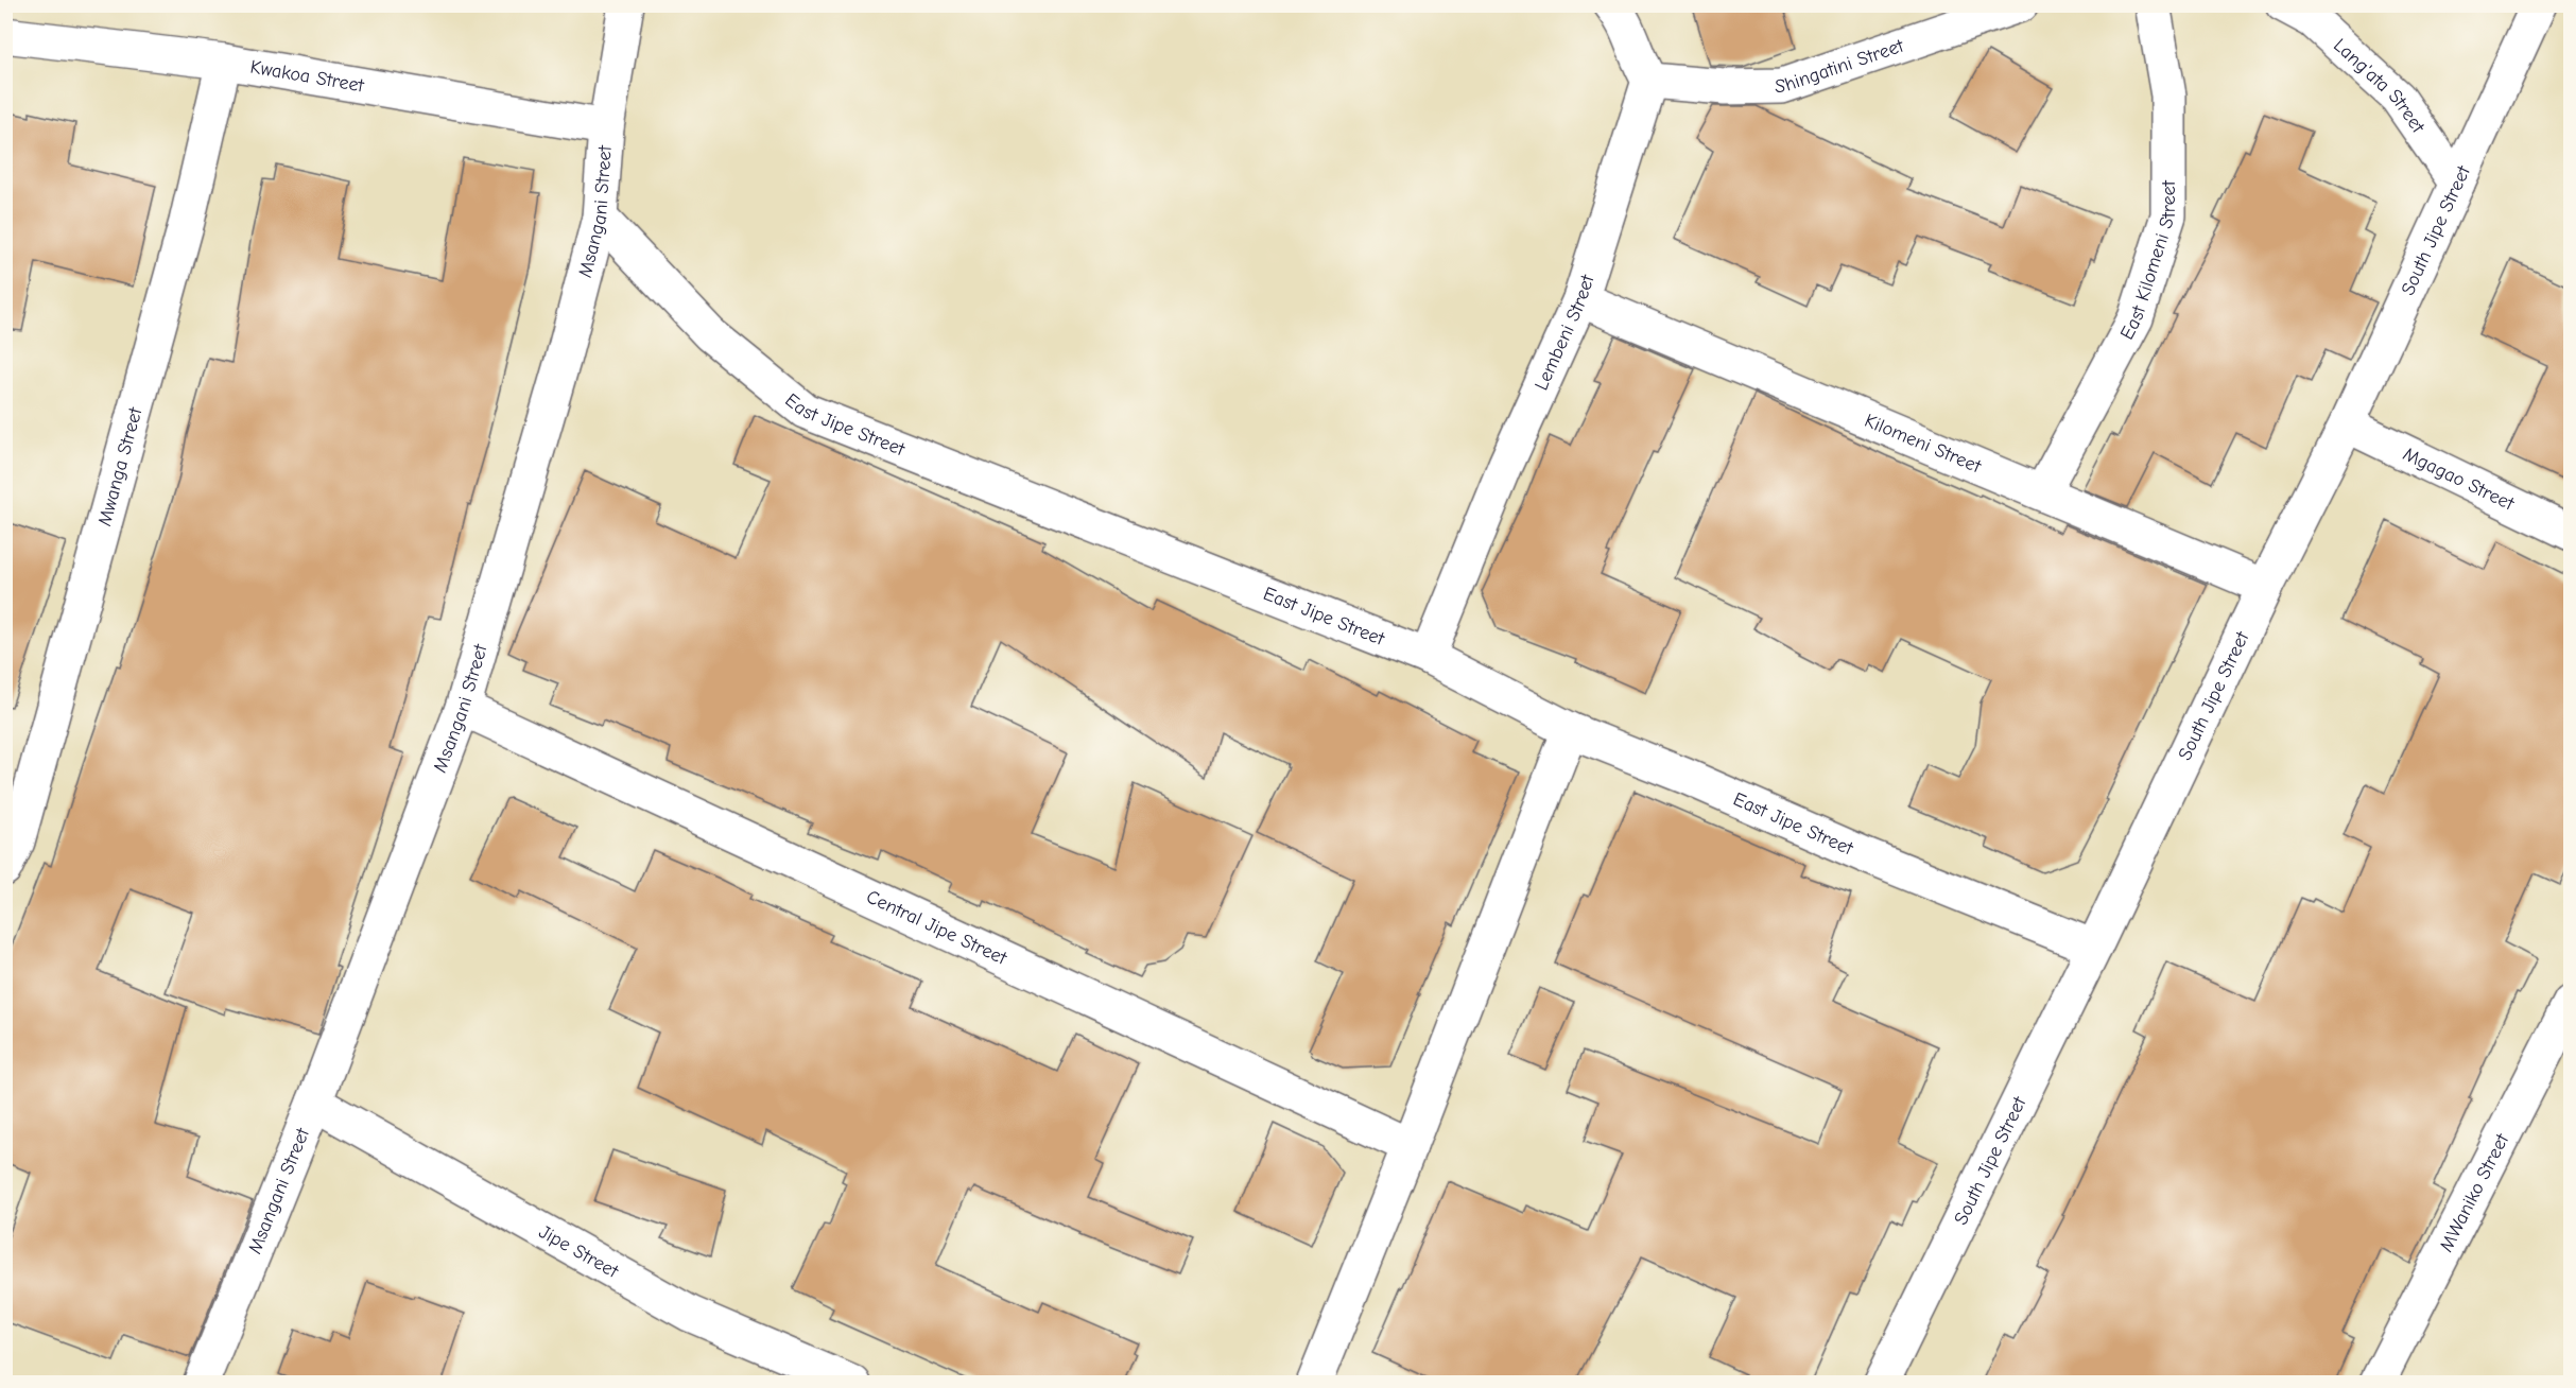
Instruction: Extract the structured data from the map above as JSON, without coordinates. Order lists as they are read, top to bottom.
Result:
{
  "streets": {
    "street": [
      "Shingatini Street",
      "Kwakoa Street",
      "Lang'ata Street",
      "Msangani Street",
      "South Jipe Street",
      "East Kilomeni Street",
      "Lembeni Street",
      "East Jipe Street",
      "Kilomeni Street",
      "Mwanga Street",
      "Mgagao Street",
      "Central Jipe Street",
      "MWaniko Street",
      "Jipe Street"
    ]
  },
  "crossings": [
    ["Shingatini Street", "Lembeni Street"],
    ["Kwakoa Street", "Msangani Street"],
    ["Kwakoa Street", "Mwanga Street"],
    ["Lang'ata Street", "South Jipe Street"],
    ["Msangani Street", "East Jipe Street"],
    ["Msangani Street", "Central Jipe Street"],
    ["Msangani Street", "Jipe Street"],
    ["South Jipe Street", "East Jipe Street"],
    ["South Jipe Street", "Kilomeni Street"],
    ["South Jipe Street", "Mgagao Street"],
    ["East Kilomeni Street", "Kilomeni Street"],
    ["Lembeni Street", "East Jipe Street"],
    ["Lembeni Street", "Kilomeni Street"]
  ]
}
